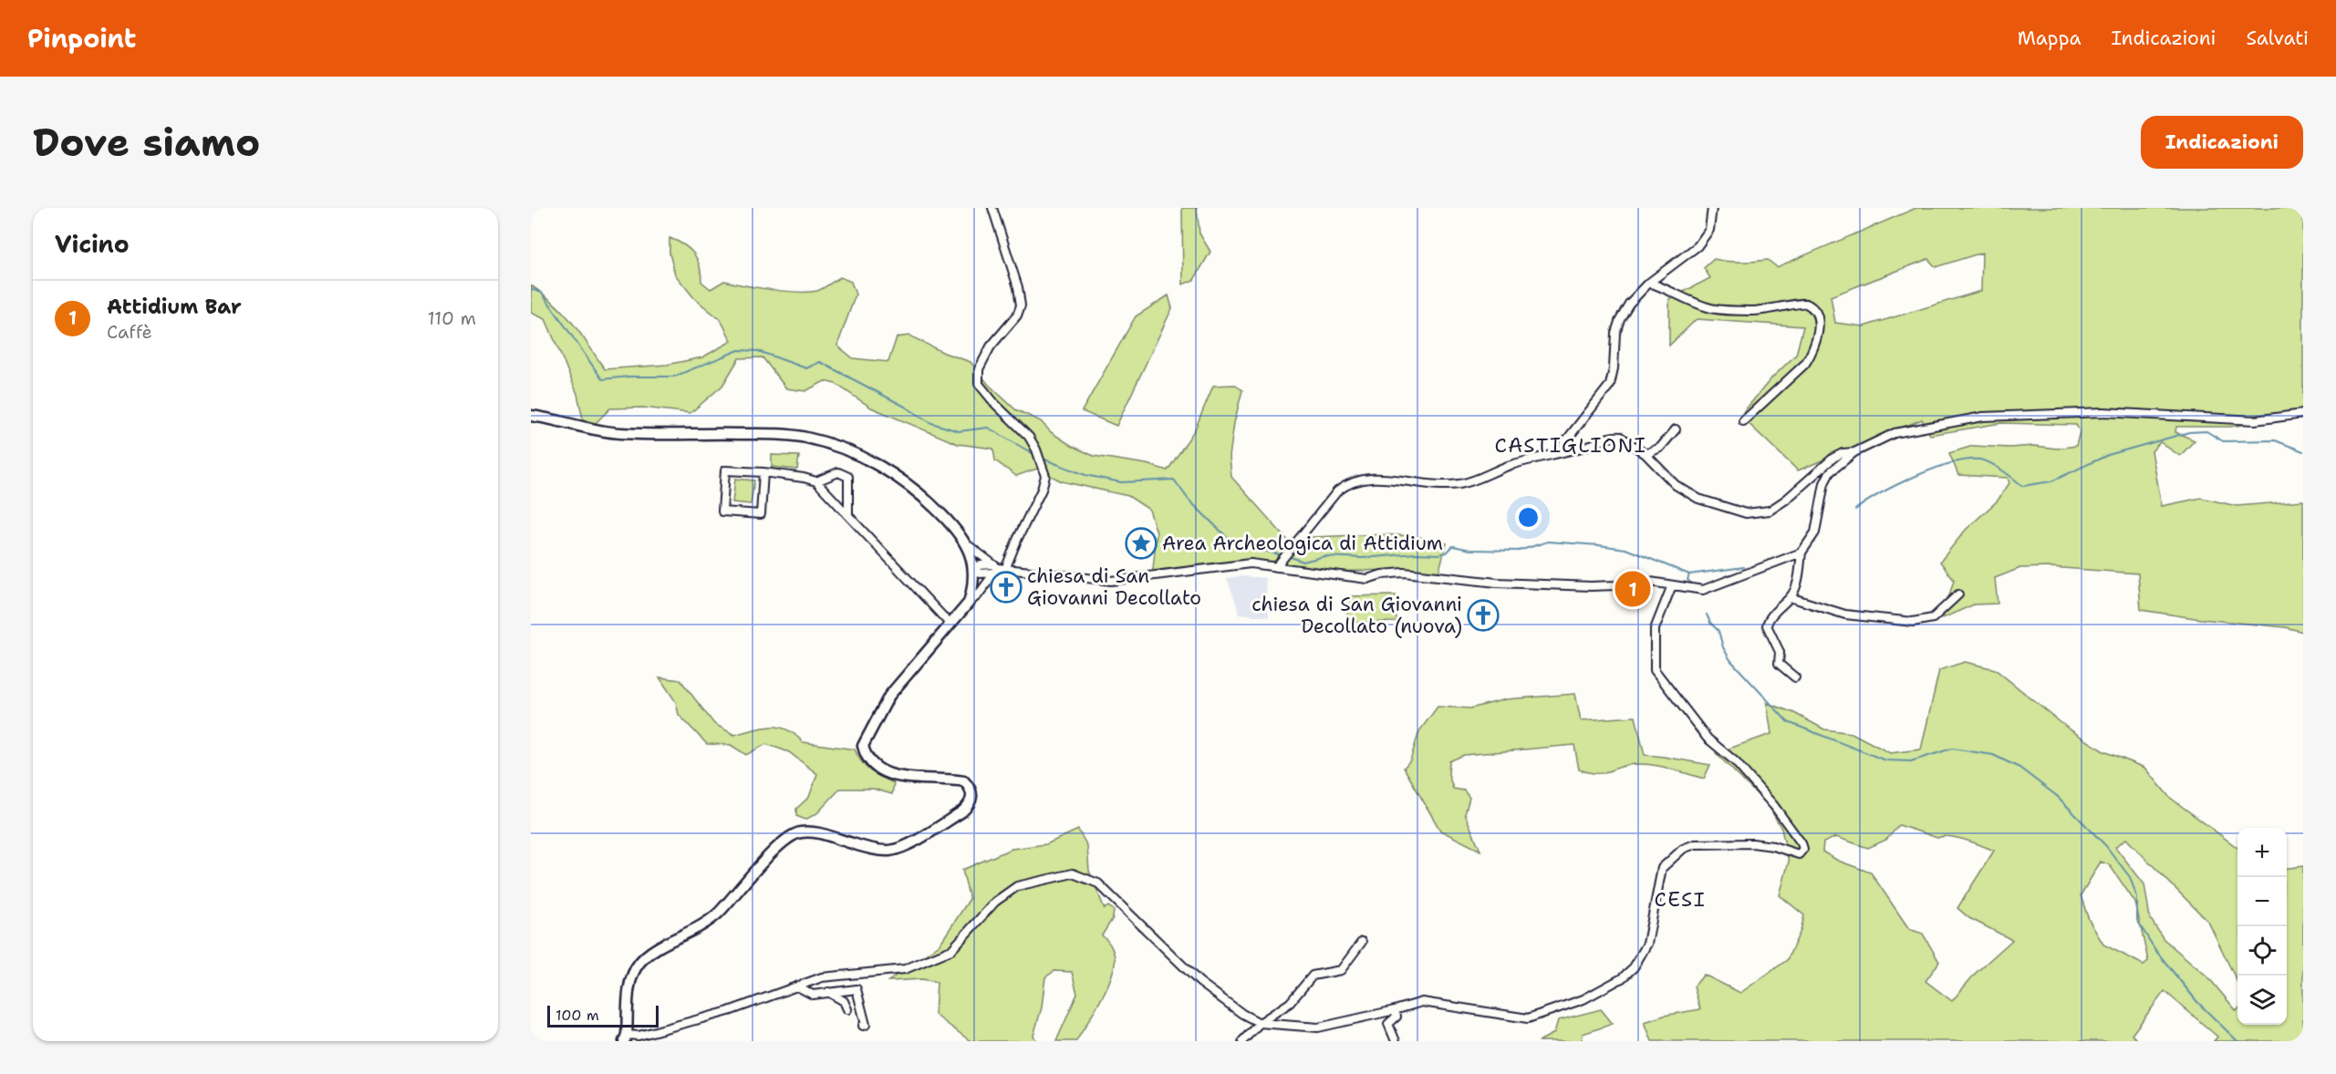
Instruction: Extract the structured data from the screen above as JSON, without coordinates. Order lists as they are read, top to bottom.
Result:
{
  "districts": ["CASTIGLIONI", "CESI"],
  "places": {
    "place": ["Area Archeologica di Attidium"],
    "church": ["chiesa di San Giovanni Decollato", "chiesa di San Giovanni Decollato (nuova)"]
  },
  "scale_bar": "100 m",
  "page": {
    "header": "Pinpoint",
    "nav": ["Mappa", "Indicazioni", "Salvati"],
    "buttons": "Indicazioni",
    "title": "Dove siamo",
    "heading": "Vicino",
    "list": [
      {
        "mark": "1",
        "name": "Attidium Bar",
        "note": "Caffè",
        "value": "110 m"
      }
    ],
    "pins": "1",
    "map_buttons": ["+", "−"],
    "scale": "100 m"
  }
}
